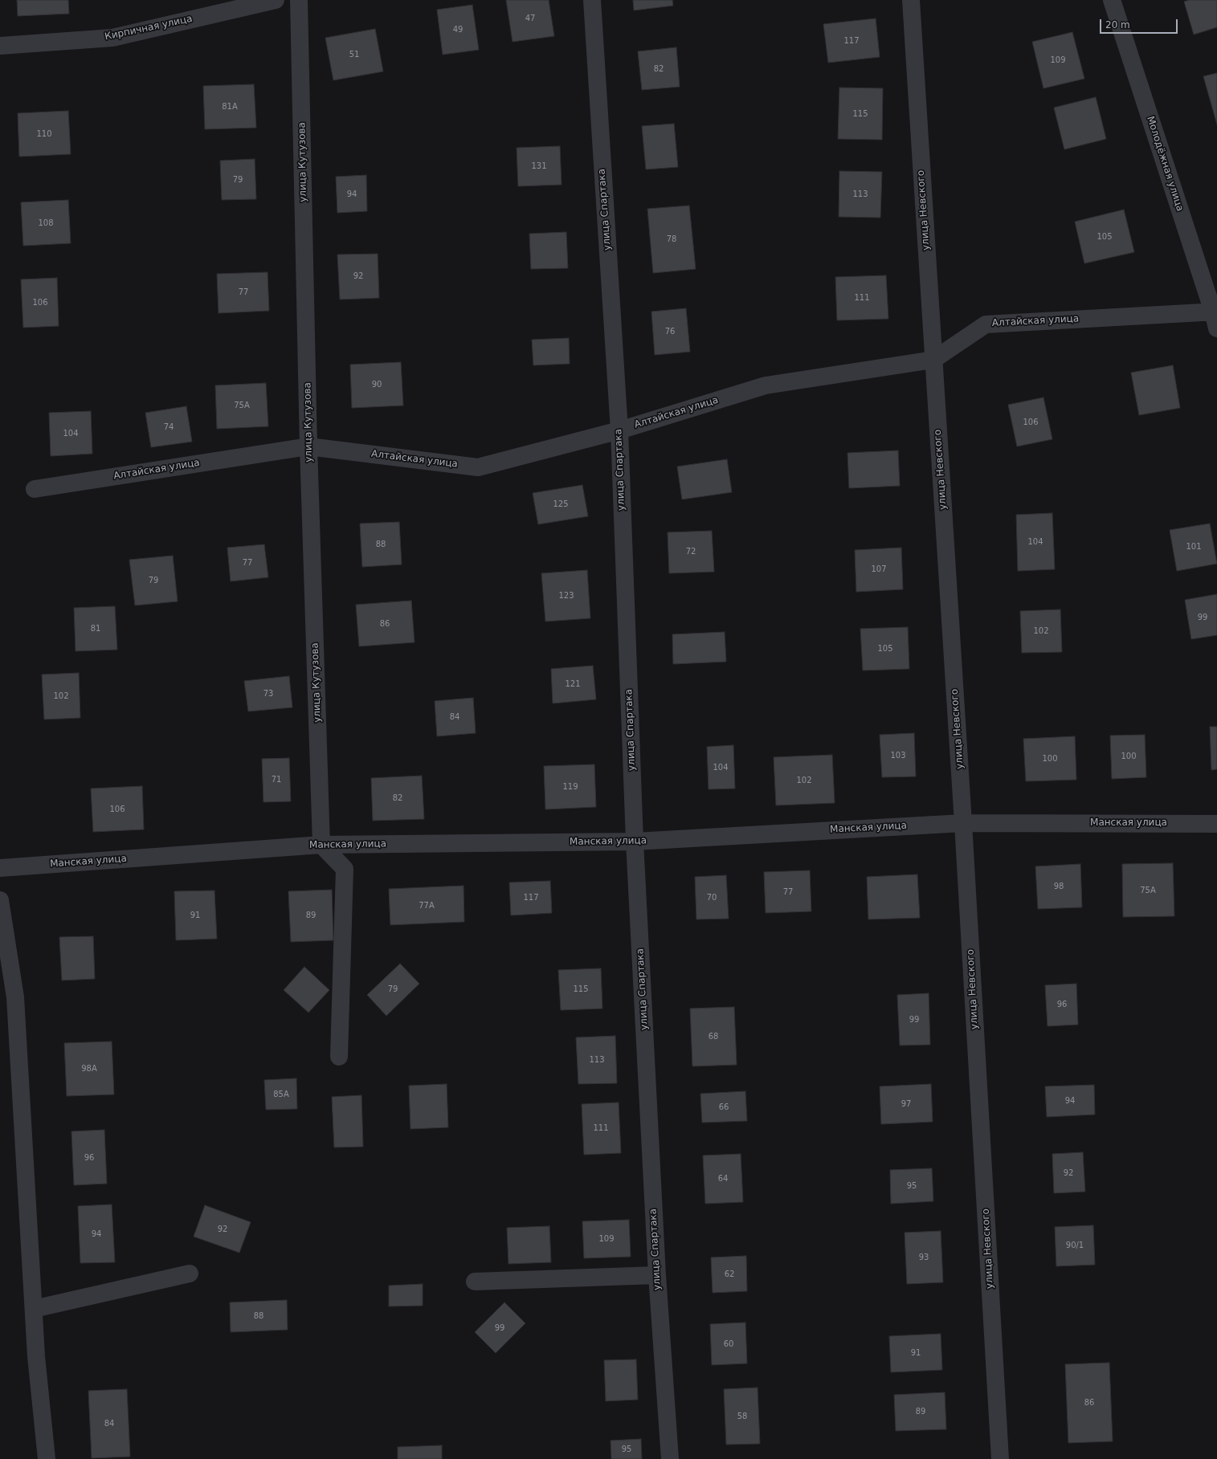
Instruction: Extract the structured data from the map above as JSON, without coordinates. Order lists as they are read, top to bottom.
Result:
{
  "streets": {
    "street": [
      "Кирпичная улица",
      "улица Кутузова",
      "Молодёжная улица",
      "улица Спартака",
      "улица Невского",
      "Алтайская улица",
      "Манская улица"
    ]
  },
  "crossings": [
    ["улица Кутузова", "Алтайская улица"],
    ["улица Кутузова", "Манская улица"],
    ["Молодёжная улица", "Алтайская улица"],
    ["улица Спартака", "Алтайская улица"],
    ["улица Спартака", "Манская улица"],
    ["улица Невского", "Алтайская улица"],
    ["улица Невского", "Манская улица"]
  ],
  "house_numbers": [
    "47",
    "49",
    "117",
    "51",
    "109",
    "82",
    "81А",
    "115",
    "110",
    "131",
    "79",
    "94",
    "113",
    "108",
    "105",
    "78",
    "92",
    "77",
    "111",
    "106",
    "76",
    "90",
    "75А",
    "106",
    "74",
    "104",
    "125",
    "104",
    "88",
    "101",
    "72",
    "77",
    "107",
    "79",
    "123",
    "99",
    "86",
    "81",
    "102",
    "105",
    "121",
    "73",
    "102",
    "84",
    "103",
    "100",
    "100",
    "104",
    "71",
    "102",
    "119",
    "82",
    "106",
    "98",
    "75А",
    "77",
    "117",
    "70",
    "77А",
    "91",
    "89",
    "79",
    "115",
    "96",
    "99",
    "68",
    "113",
    "98А",
    "85А",
    "94",
    "97",
    "66",
    "111",
    "96",
    "92",
    "64",
    "95",
    "92",
    "94",
    "109",
    "90/1",
    "93",
    "62",
    "88",
    "99",
    "60",
    "91",
    "86",
    "89",
    "58",
    "84",
    "95"
  ],
  "scale_bar": "20 m"
}
